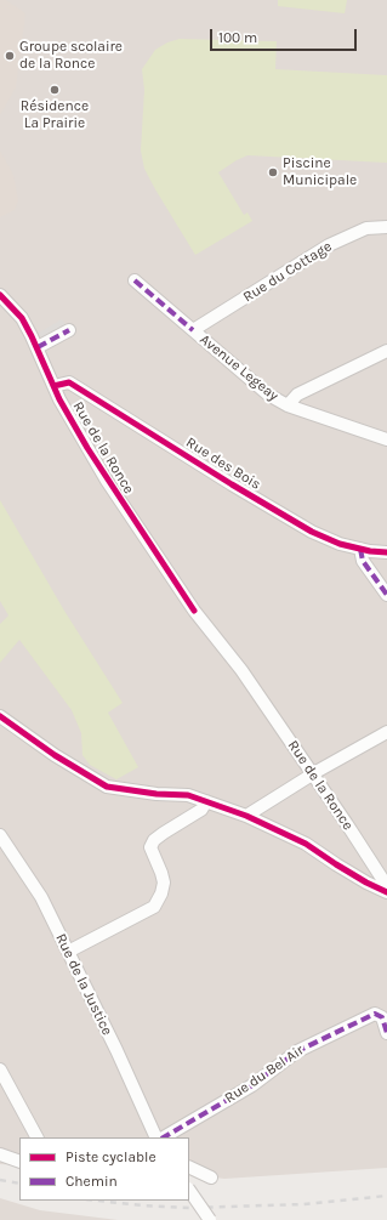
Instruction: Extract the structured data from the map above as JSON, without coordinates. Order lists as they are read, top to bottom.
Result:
{
  "streets": {
    "street": [
      "Rue du Cottage",
      "Avenue Legeay",
      "Rue de la Ronce",
      "Rue des Bois",
      "Rue de la Justice",
      "Rue du Bel Air"
    ]
  },
  "crossings": [
    ["Rue du Cottage", "Avenue Legeay"],
    ["Rue de la Ronce", "Rue des Bois"]
  ],
  "places": ["Groupe scolaire de la Ronce", "Résidence La Prairie", "Piscine Municipale"],
  "legend": ["Piste cyclable", "Chemin"],
  "scale_bar": "100 m"
}
